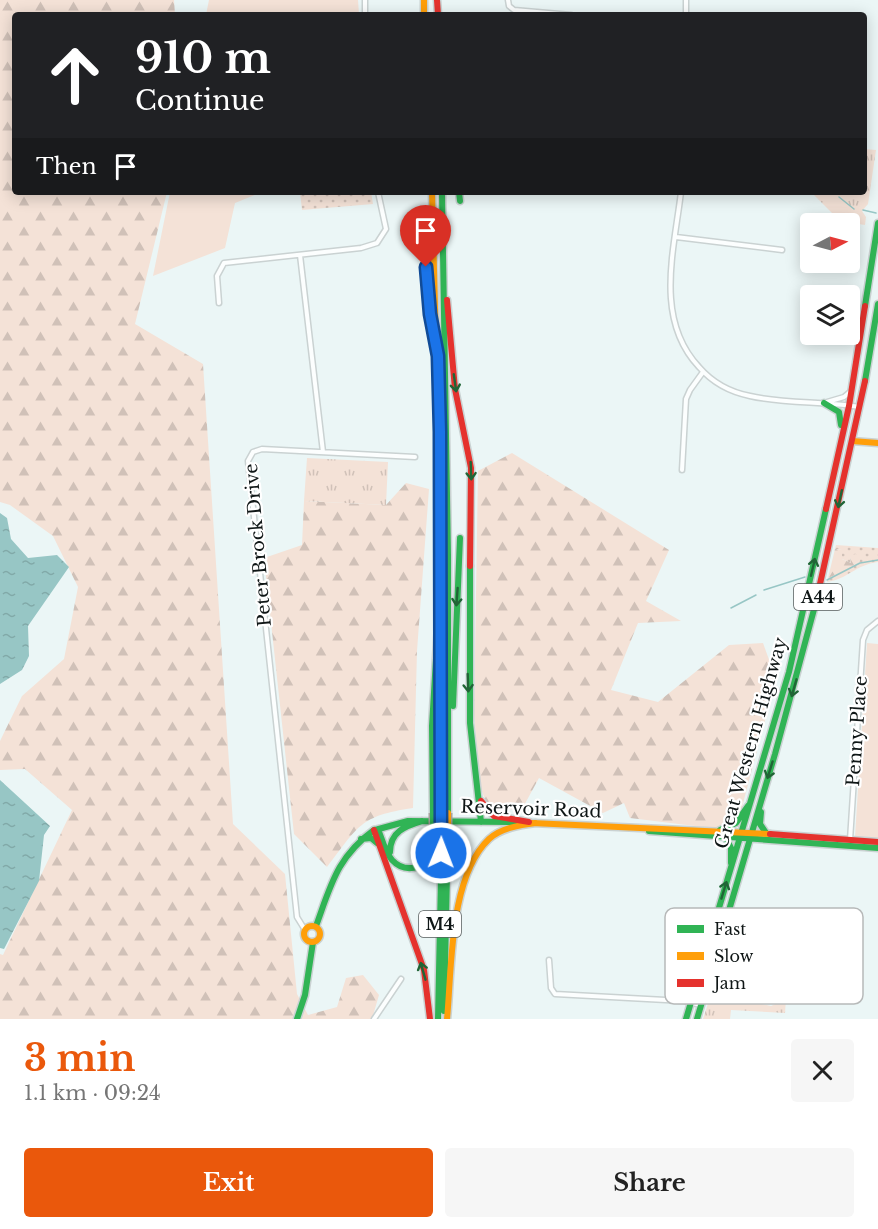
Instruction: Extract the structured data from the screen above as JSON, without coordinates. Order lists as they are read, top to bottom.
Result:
{
  "streets": {
    "main road": [
      "A44",
      "Great Western Highway",
      "Reservoir Road",
      "M4"
    ],
    "street": ["Peter Brock Drive", "Penny Place"]
  },
  "crossings": [
    ["Peter Brock Drive", "Reservoir Road"],
    ["Penny Place", "Reservoir Road"],
    ["Great Western Highway", "Reservoir Road"]
  ],
  "legend": ["Fast", "Slow", "Jam"],
  "north": "right",
  "page": {
    "turn": ["910 m", "Continue"],
    "then": "Then",
    "heading": ["3 min", "1.1 km · 09:24"],
    "buttons": ["Exit", "Share"]
  }
}
